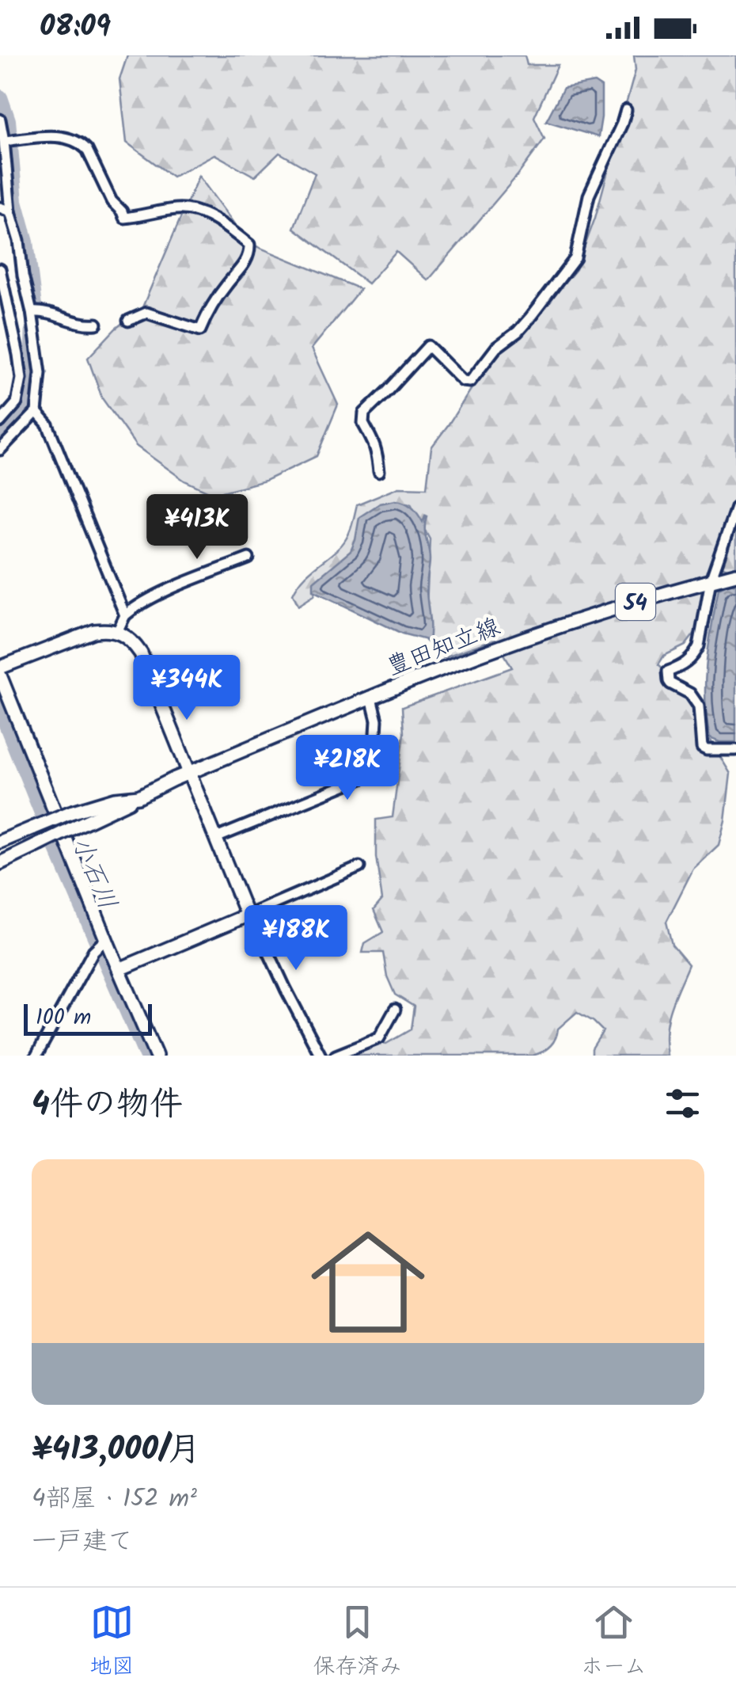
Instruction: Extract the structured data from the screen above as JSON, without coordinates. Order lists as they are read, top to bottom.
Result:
{
  "streets": {
    "main road": ["54", "豊田知立線"]
  },
  "water": ["小石川"],
  "scale_bar": "100 m",
  "page": {
    "status": "08:09",
    "price": [
      "¥413K",
      "¥344K",
      "¥218K",
      "¥188K"
    ],
    "scale": "100 m",
    "heading": "4件の物件",
    "list": [
      {
        "name": "¥413,000/月",
        "note": "4部屋 · 152 m² · 一戸建て"
      }
    ],
    "tabs": ["地図", "保存済み", "ホーム"]
  }
}
